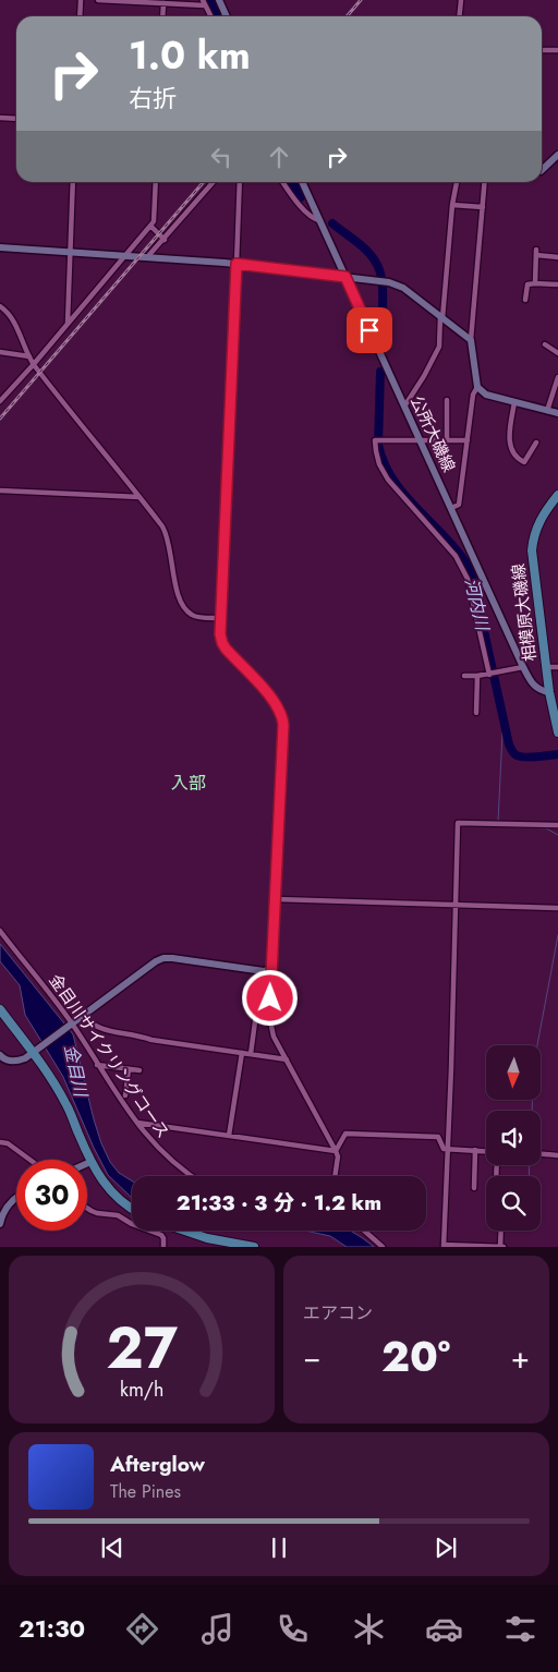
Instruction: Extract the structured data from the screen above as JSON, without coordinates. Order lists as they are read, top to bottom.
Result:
{
  "streets": {
    "main road": ["相模原大磯線"],
    "street": ["公所大磯線", "金目川サイクリングコース"]
  },
  "crossings": [
    ["公所大磯線", "相模原大磯線"]
  ],
  "districts": ["入部"],
  "water": ["河内川", "金目川"],
  "north": "bottom",
  "page": {
    "turn": ["1.0 km", "右折"],
    "limit": "30",
    "trip": "21:33 · 3 分 · 1.2 km",
    "tile": "エアコン",
    "heat": ["−", "20°", "+"],
    "song": ["Afterglow", "The Pines"],
    "tabs": "21:30",
    "gauge": ["27", "km/h"]
  }
}
